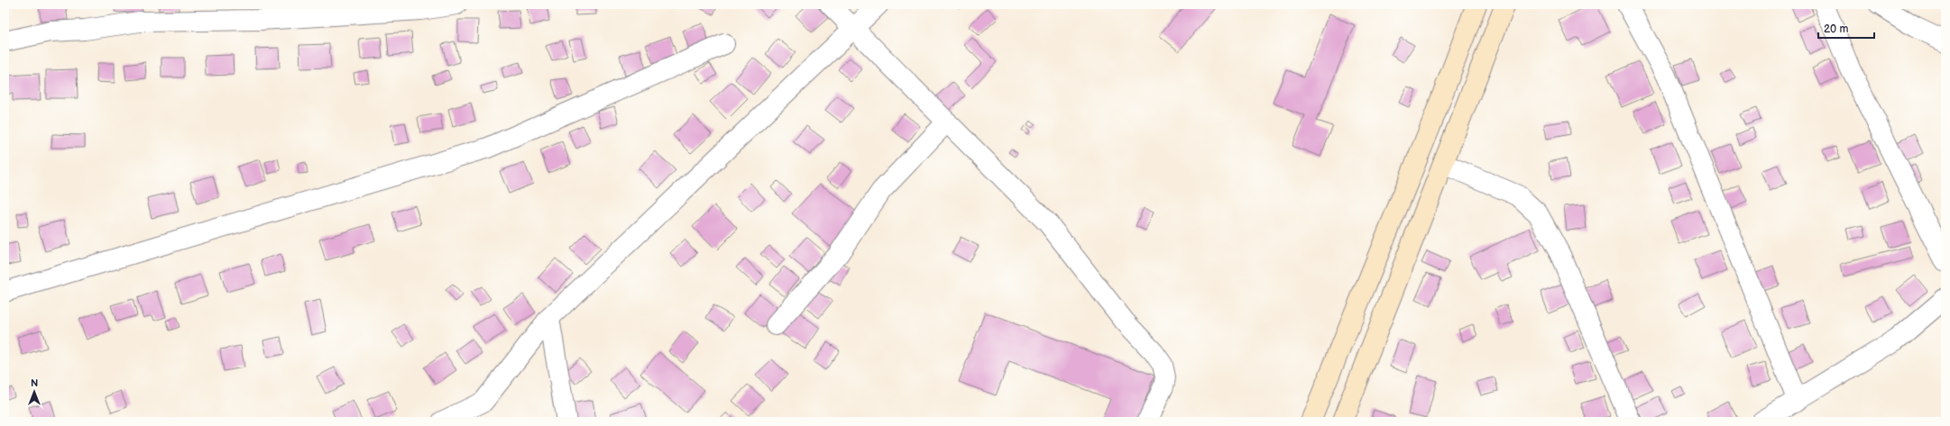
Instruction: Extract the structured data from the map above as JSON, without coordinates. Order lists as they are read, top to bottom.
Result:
{
  "scale_bar": "20 m",
  "north": "top"
}
